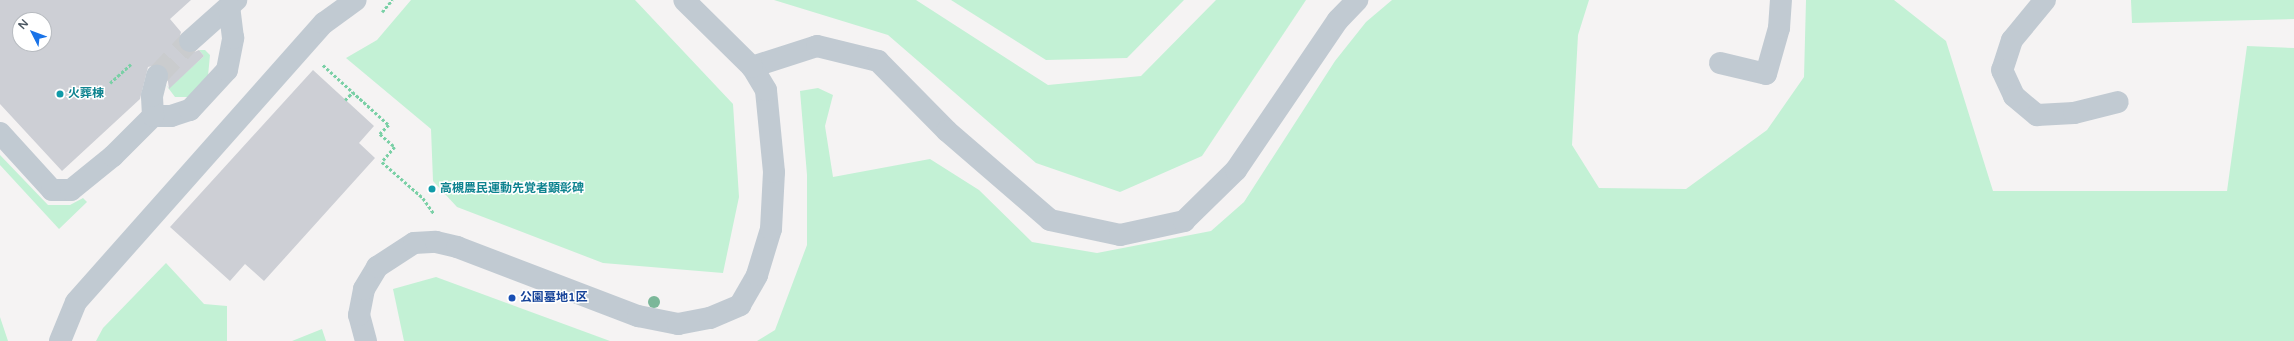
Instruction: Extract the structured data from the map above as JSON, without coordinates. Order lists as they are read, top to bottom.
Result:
{
  "places": ["火葬棟", "高槻農民運動先覚者顕彰碑", "公園墓地1区"],
  "north": "top left"
}
